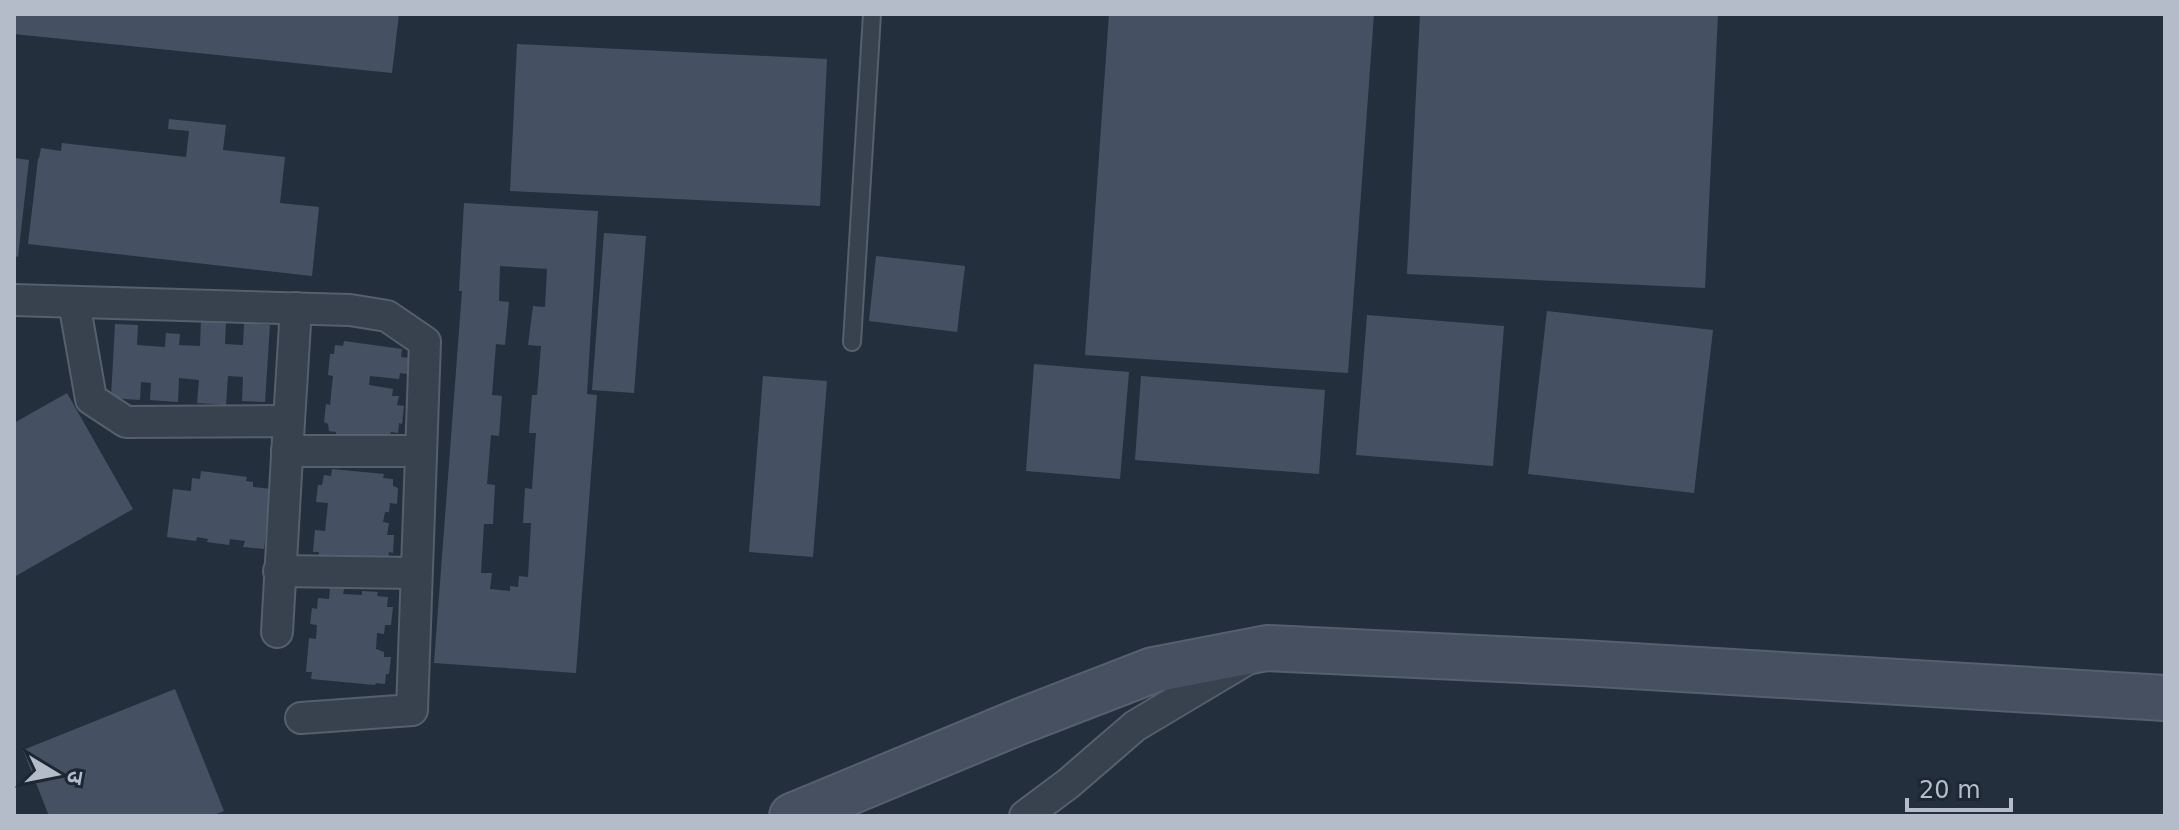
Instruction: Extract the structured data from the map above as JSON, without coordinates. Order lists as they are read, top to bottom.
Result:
{
  "scale_bar": "20 m",
  "north": "right"
}
